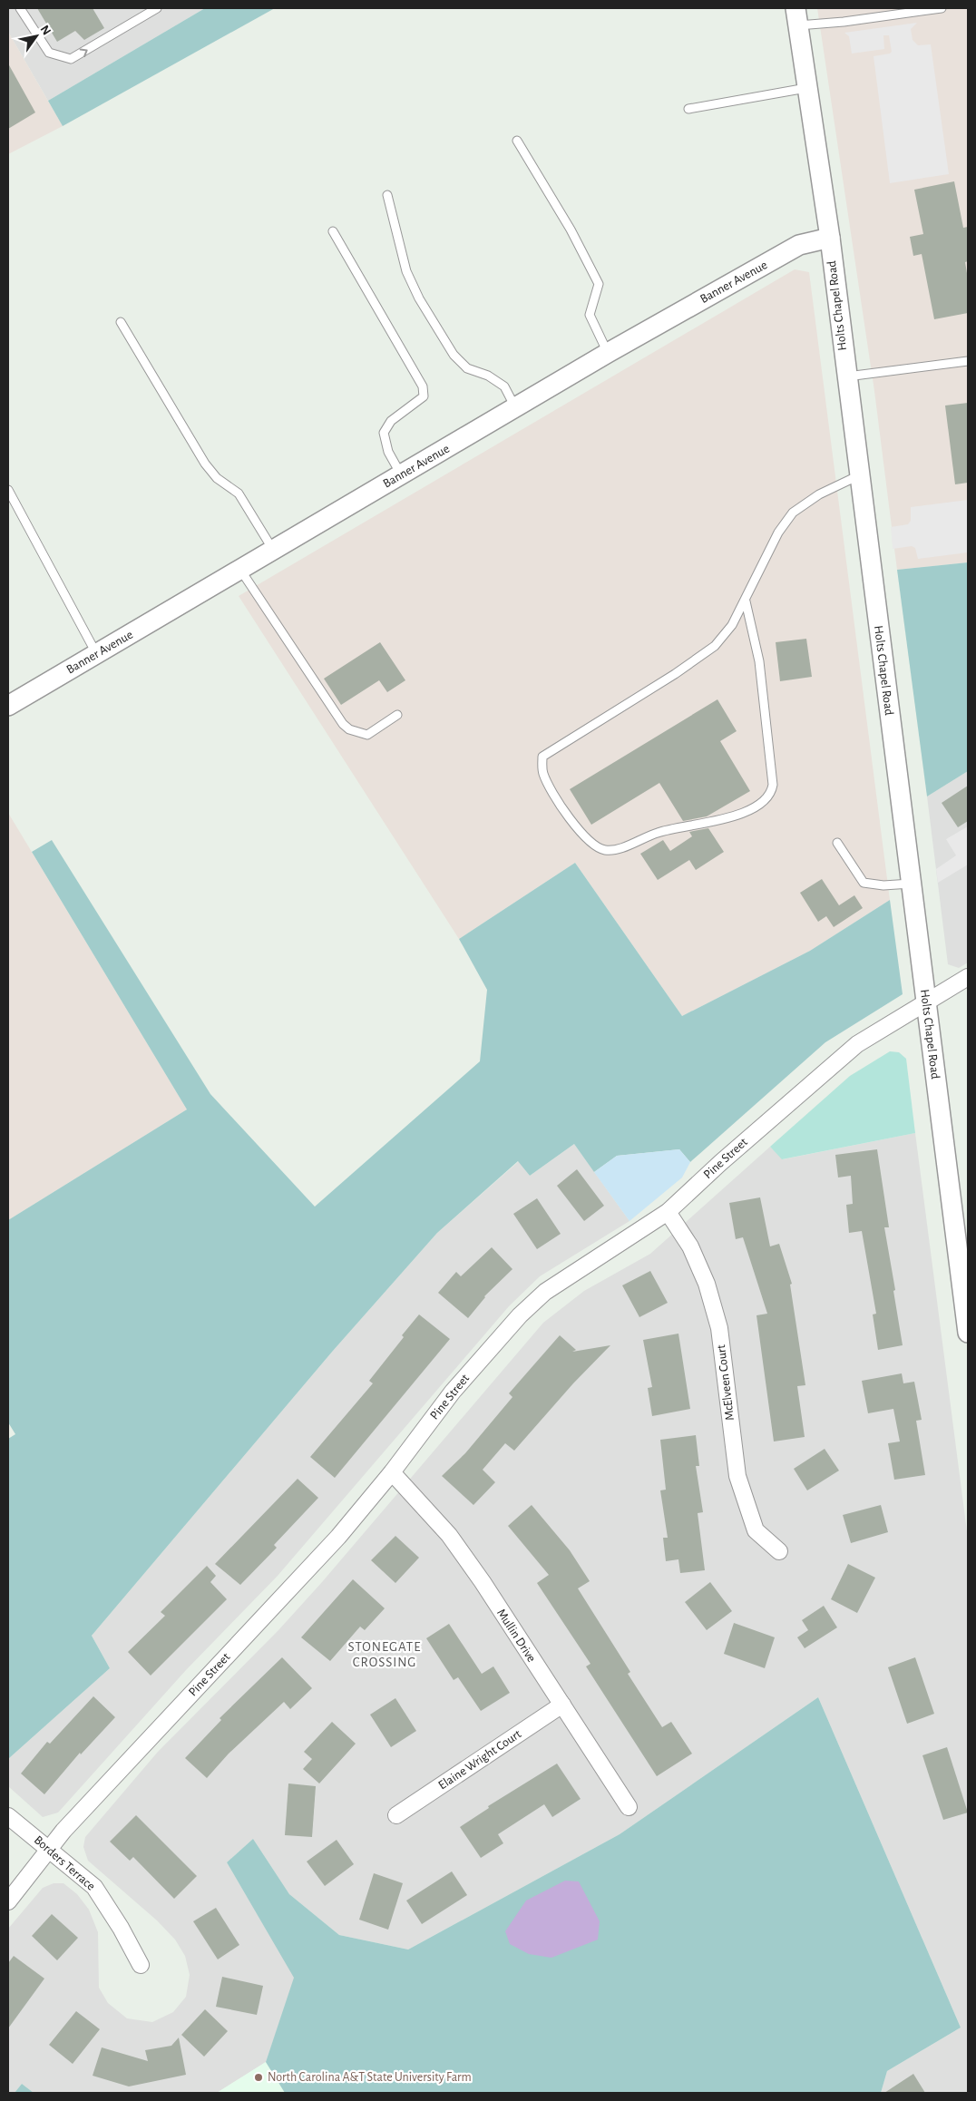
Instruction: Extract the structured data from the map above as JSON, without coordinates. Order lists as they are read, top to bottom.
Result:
{
  "streets": {
    "street": [
      "Banner Avenue",
      "Holts Chapel Road",
      "Pine Street",
      "McElveen Court",
      "Mullin Drive",
      "Elaine Wright Court",
      "Borders Terrace"
    ]
  },
  "crossings": [
    ["Banner Avenue", "Holts Chapel Road"],
    ["Holts Chapel Road", "Pine Street"],
    ["Pine Street", "McElveen Court"],
    ["Pine Street", "Mullin Drive"],
    ["Pine Street", "Borders Terrace"],
    ["Mullin Drive", "Elaine Wright Court"]
  ],
  "districts": ["STONEGATE CROSSING"],
  "places": ["North Carolina A&T State University Farm"],
  "north": "top right"
}
